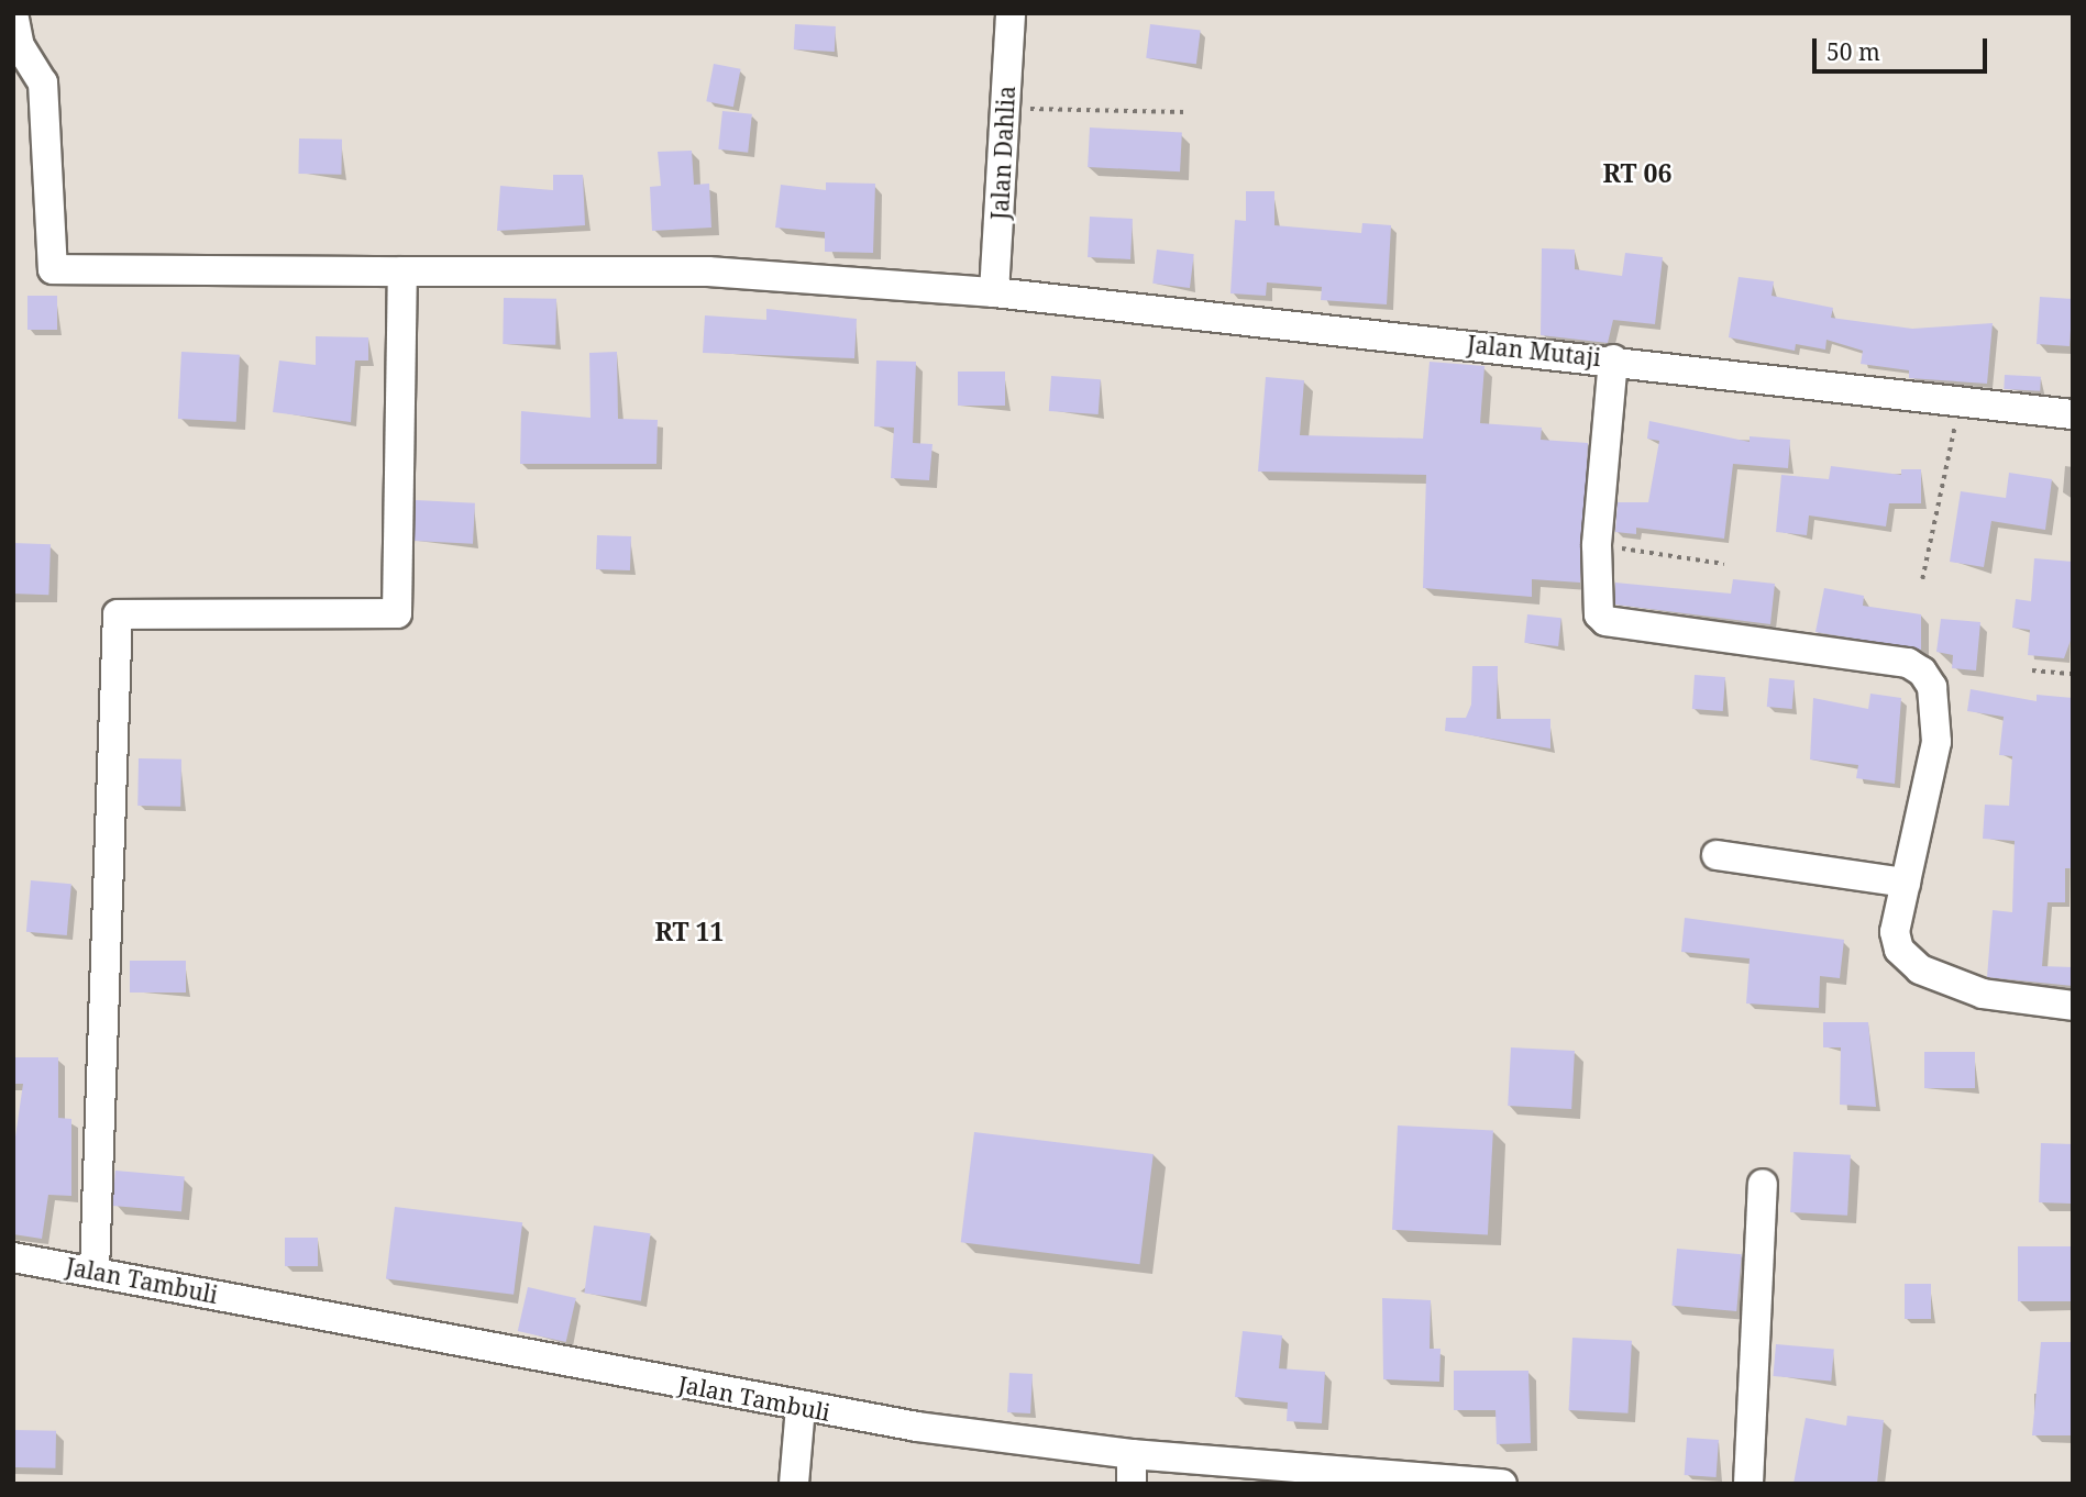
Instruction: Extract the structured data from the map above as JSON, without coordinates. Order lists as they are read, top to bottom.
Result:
{
  "streets": {
    "street": ["Jalan Dahlia", "Jalan Mutaji", "Jalan Tambuli"]
  },
  "crossings": [
    ["Jalan Dahlia", "Jalan Mutaji"]
  ],
  "districts": ["RT 06", "RT 11"],
  "scale_bar": "50 m"
}
